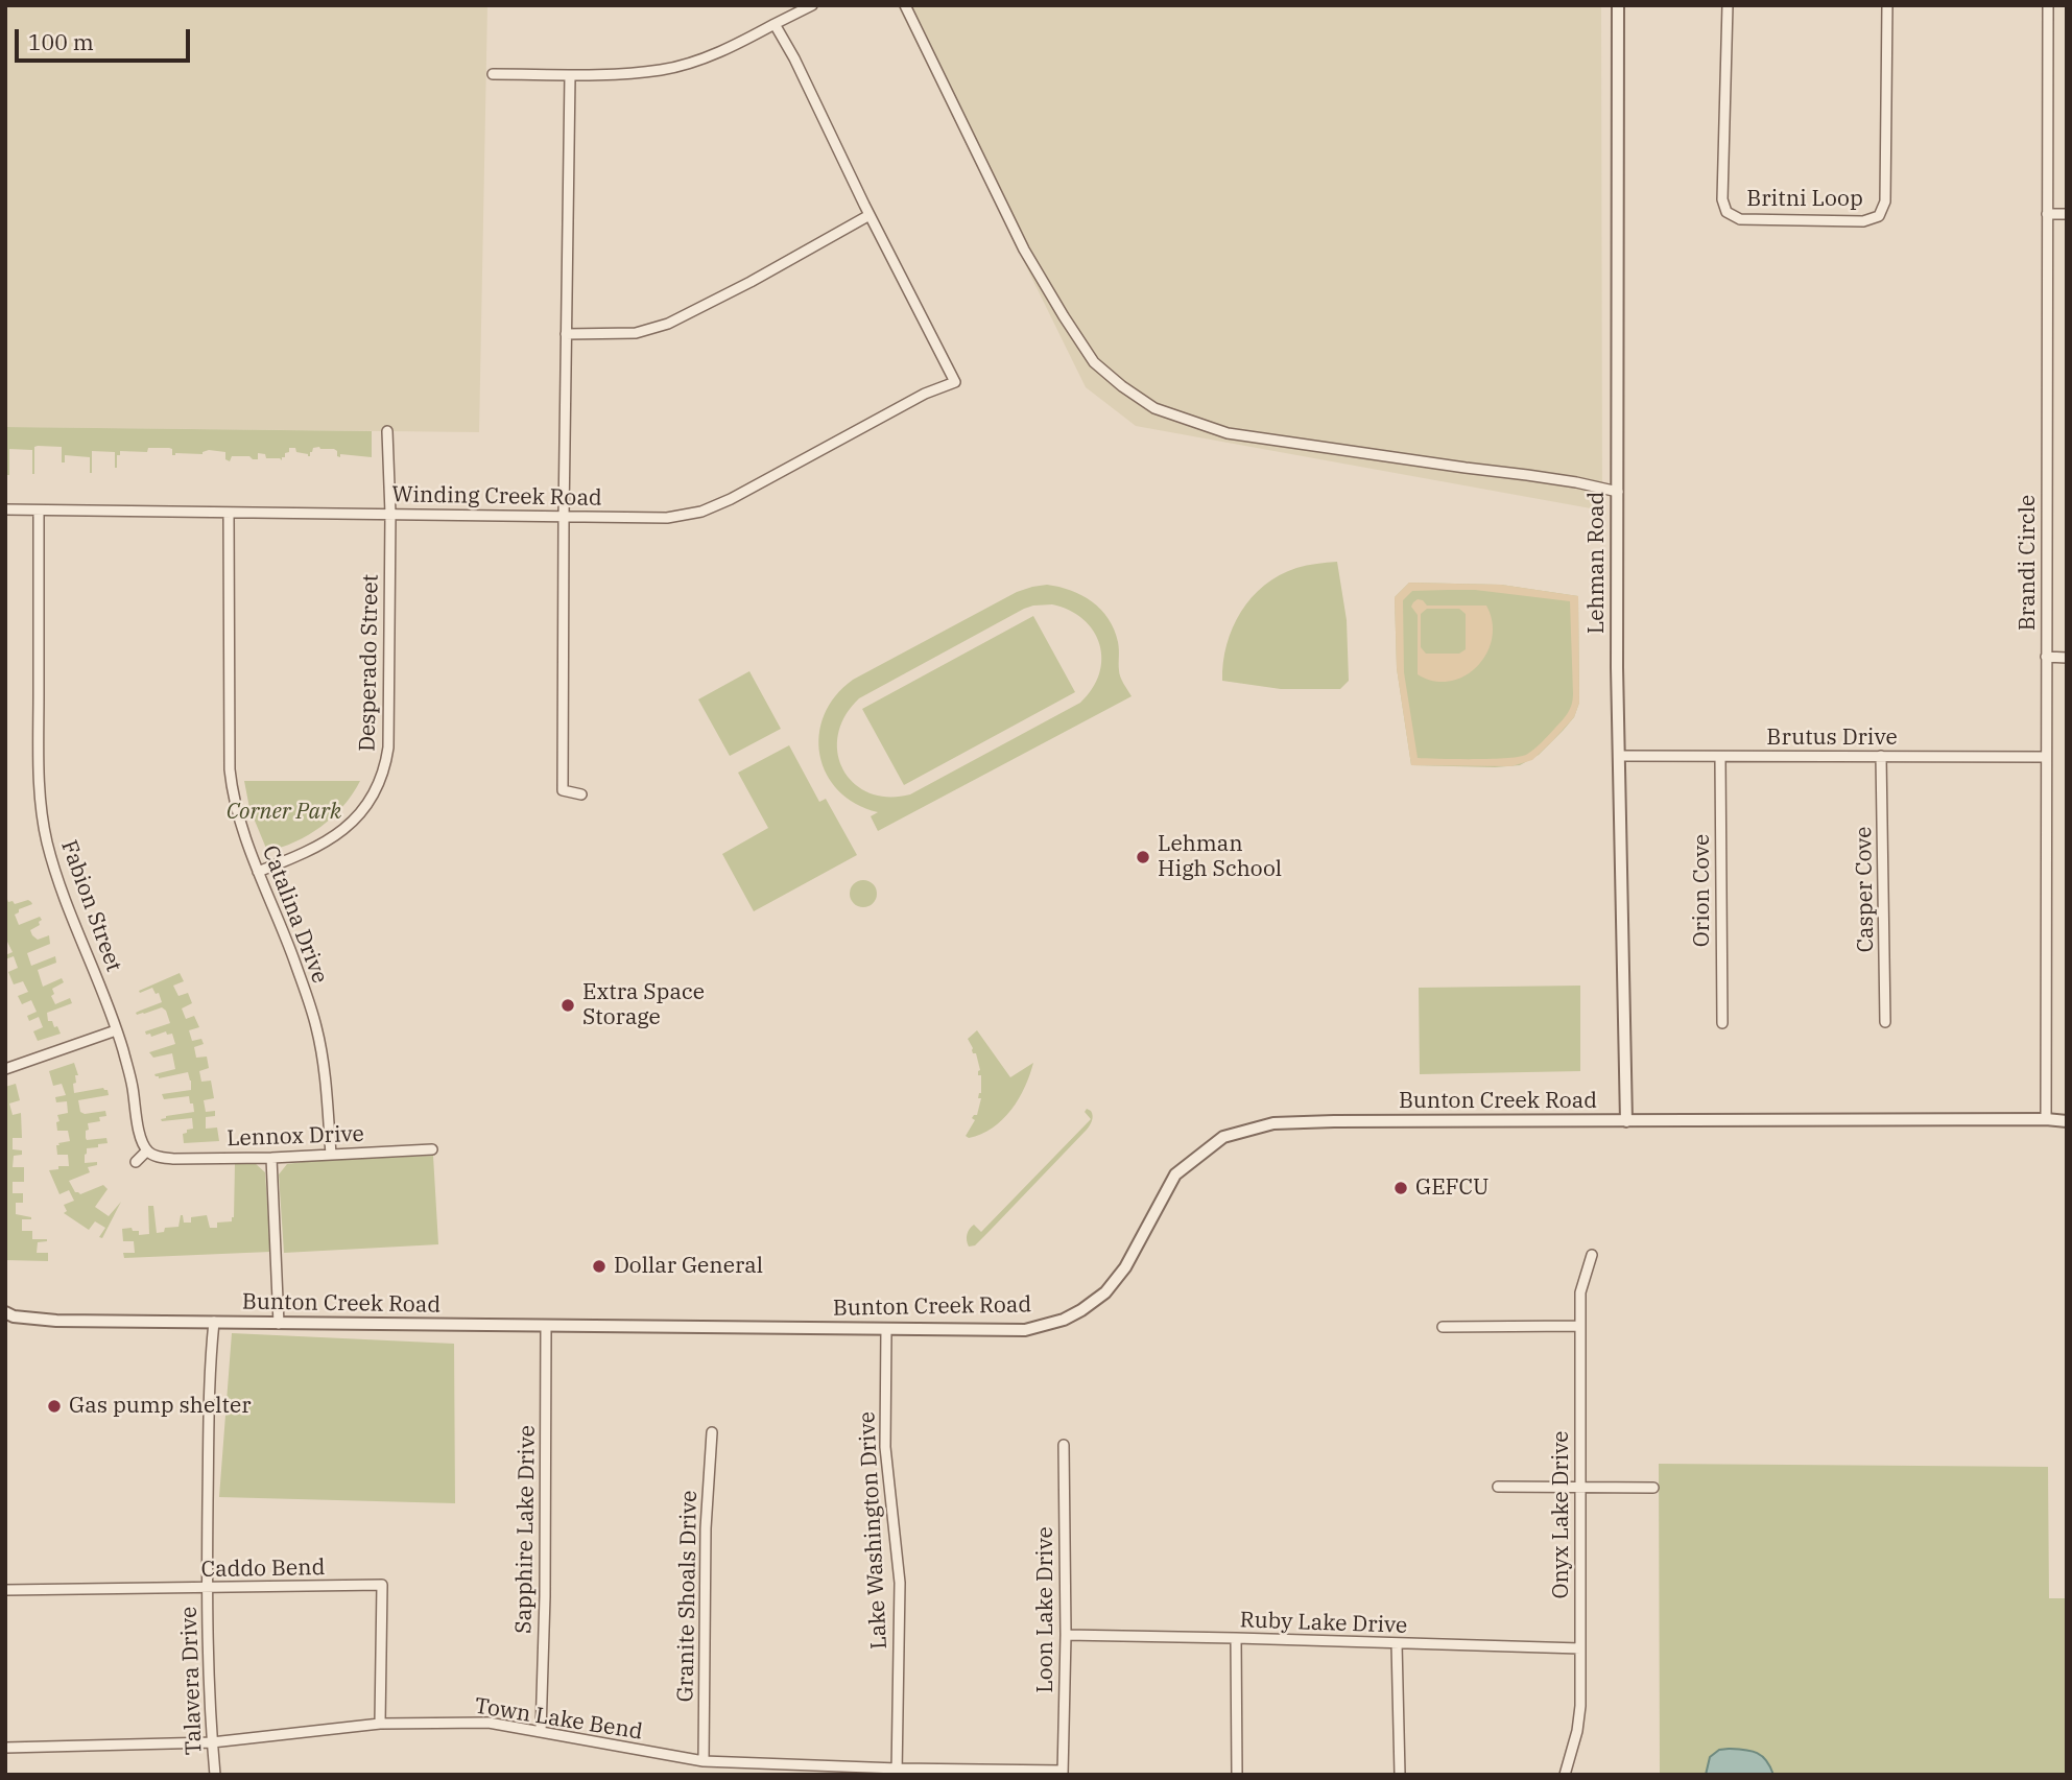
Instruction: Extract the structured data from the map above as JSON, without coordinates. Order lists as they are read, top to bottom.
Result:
{
  "streets": {
    "street": [
      "Britni Loop",
      "Winding Creek Road",
      "Lehman Road",
      "Brandi Circle",
      "Desperado Street",
      "Brutus Drive",
      "Casper Cove",
      "Orion Cove",
      "Fabion Street",
      "Catalina Drive",
      "Bunton Creek Road",
      "Lennox Drive",
      "Onyx Lake Drive",
      "Sapphire Lake Drive",
      "Lake Washington Drive",
      "Caddo Bend",
      "Granite Shoals Drive",
      "Loon Lake Drive",
      "Ruby Lake Drive",
      "Talavera Drive",
      "Town Lake Bend"
    ]
  },
  "crossings": [
    ["Winding Creek Road", "Desperado Street"],
    ["Winding Creek Road", "Fabion Street"],
    ["Winding Creek Road", "Catalina Drive"],
    ["Lehman Road", "Brutus Drive"],
    ["Lehman Road", "Bunton Creek Road"],
    ["Brandi Circle", "Brutus Drive"],
    ["Brandi Circle", "Bunton Creek Road"],
    ["Desperado Street", "Catalina Drive"],
    ["Brutus Drive", "Casper Cove"],
    ["Brutus Drive", "Orion Cove"],
    ["Fabion Street", "Lennox Drive"],
    ["Catalina Drive", "Lennox Drive"],
    ["Bunton Creek Road", "Sapphire Lake Drive"],
    ["Bunton Creek Road", "Lake Washington Drive"],
    ["Bunton Creek Road", "Talavera Drive"],
    ["Onyx Lake Drive", "Ruby Lake Drive"],
    ["Sapphire Lake Drive", "Town Lake Bend"],
    ["Lake Washington Drive", "Town Lake Bend"],
    ["Caddo Bend", "Talavera Drive"],
    ["Caddo Bend", "Town Lake Bend"],
    ["Granite Shoals Drive", "Town Lake Bend"],
    ["Loon Lake Drive", "Ruby Lake Drive"],
    ["Loon Lake Drive", "Town Lake Bend"],
    ["Talavera Drive", "Town Lake Bend"]
  ],
  "parks": ["Corner Park"],
  "places": [
    "Lehman High School",
    "Extra Space Storage",
    "GEFCU",
    "Dollar General",
    "Gas pump shelter"
  ],
  "scale_bar": "100 m"
}
